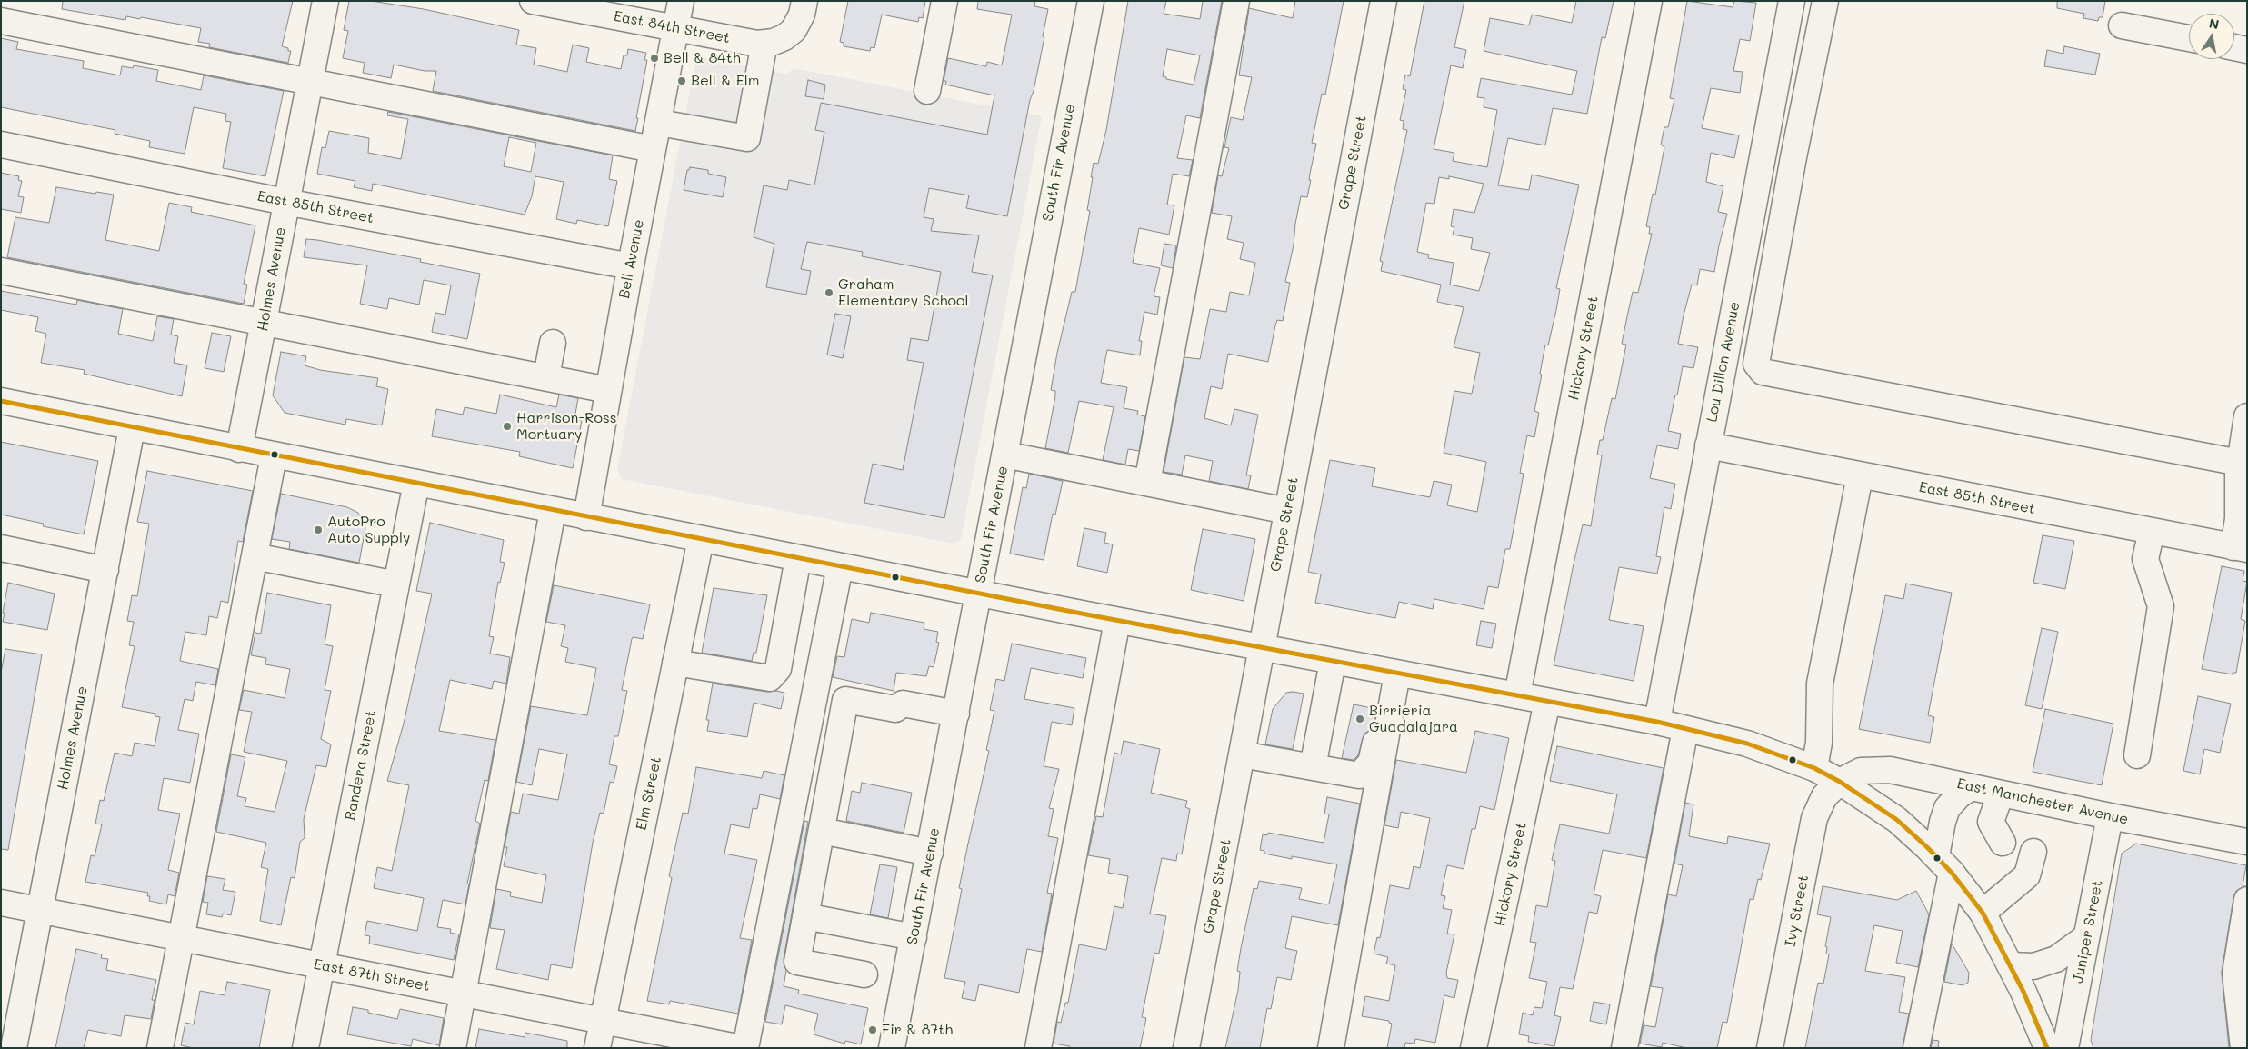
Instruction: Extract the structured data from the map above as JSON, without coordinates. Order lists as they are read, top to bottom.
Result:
{
  "streets": {
    "street": [
      "East 84th Street",
      "South Fir Avenue",
      "Grape Street",
      "East 85th Street",
      "Bell Avenue",
      "Holmes Avenue",
      "Hickory Street",
      "Lou Dillon Avenue",
      "Bandera Street",
      "Elm Street",
      "East Manchester Avenue",
      "Ivy Street",
      "Juniper Street",
      "East 87th Street"
    ]
  },
  "crossings": [
    ["East 84th Street", "Bell Avenue"],
    ["East 85th Street", "Bell Avenue"],
    ["East 85th Street", "Holmes Avenue"],
    ["East 85th Street", "Lou Dillon Avenue"],
    ["Holmes Avenue", "East 87th Street"],
    ["Bandera Street", "East 87th Street"],
    ["Elm Street", "East 87th Street"],
    ["East Manchester Avenue", "Ivy Street"],
    ["East Manchester Avenue", "Juniper Street"]
  ],
  "places": [
    "Bell & 84th",
    "Bell & Elm",
    "Graham Elementary School",
    "Harrison-Ross Mortuary",
    "AutoPro Auto Supply",
    "Birrieria Guadalajara",
    "Fir & 87th"
  ],
  "north": "top"
}
